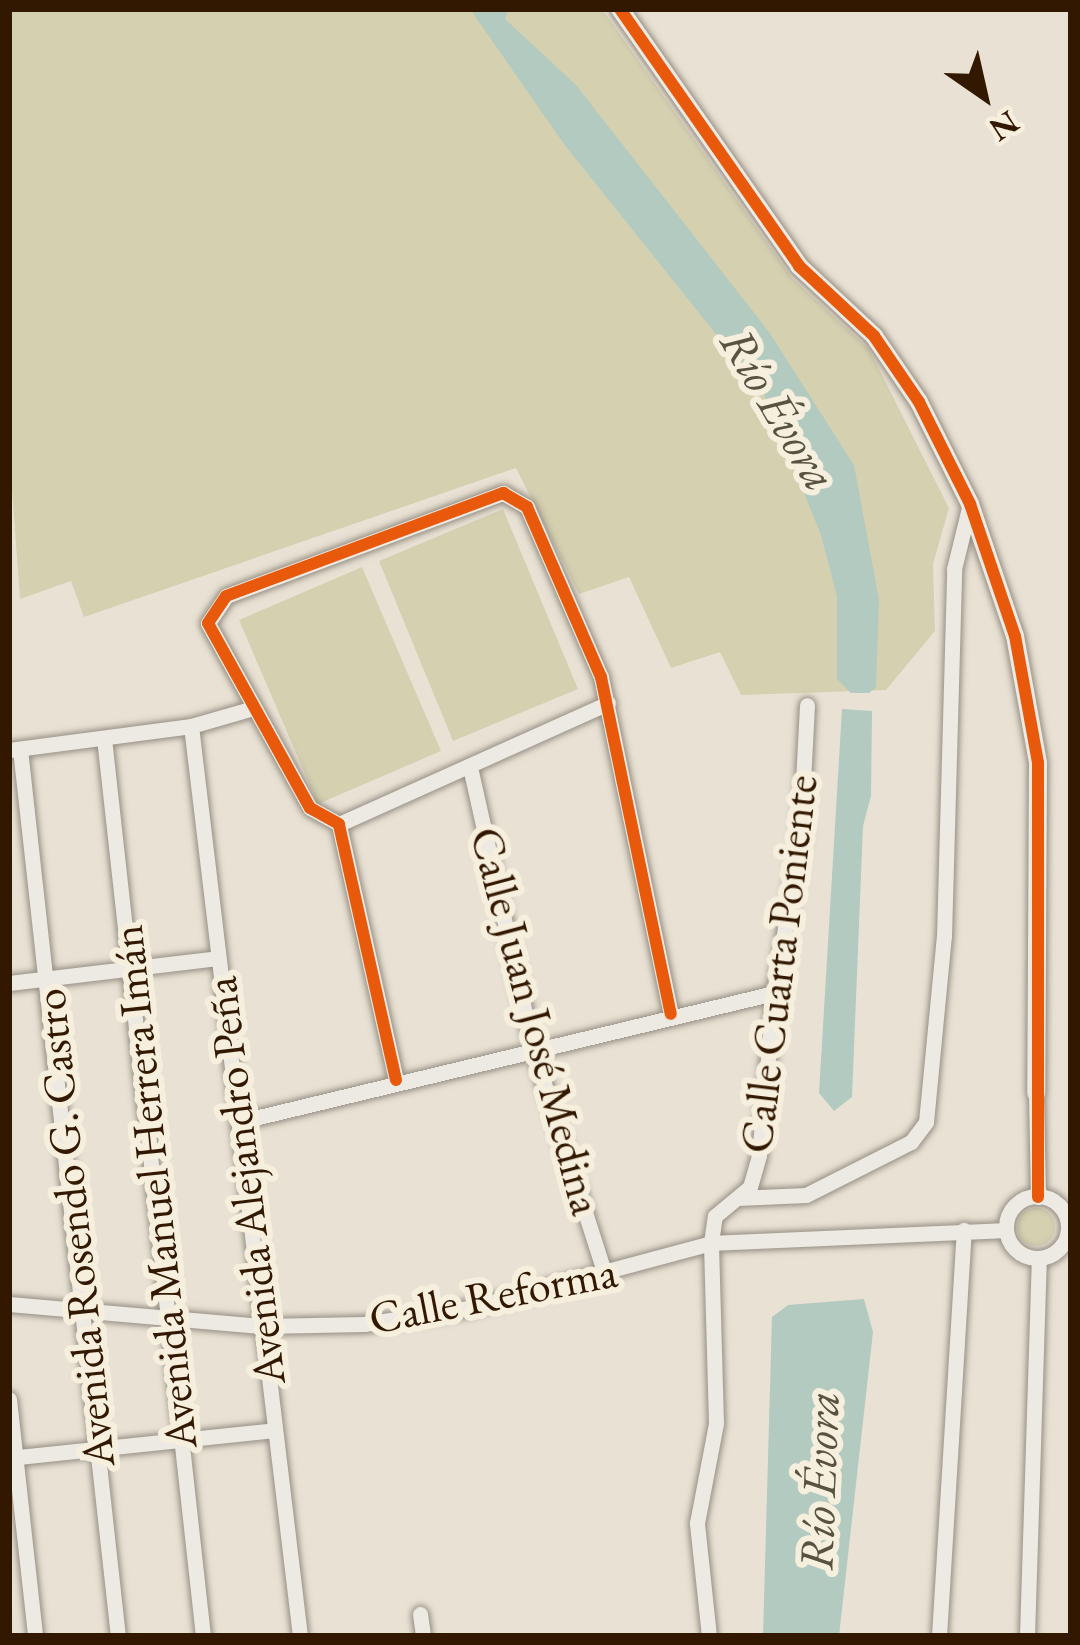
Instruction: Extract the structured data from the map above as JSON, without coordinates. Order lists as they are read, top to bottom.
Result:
{
  "streets": {
    "street": [
      "Calle Cuarta Poniente",
      "Calle Juan José Medina",
      "Avenida Alejandro Peña",
      "Avenida Manuel Herrera Imán",
      "Avenida Rosendo G. Castro",
      "Calle Reforma"
    ]
  },
  "crossings": [
    ["Calle Cuarta Poniente", "Calle Reforma"],
    ["Calle Juan José Medina", "Calle Reforma"],
    ["Avenida Alejandro Peña", "Calle Reforma"],
    ["Avenida Manuel Herrera Imán", "Calle Reforma"],
    ["Avenida Rosendo G. Castro", "Calle Reforma"]
  ],
  "water": ["Río Évora"],
  "north": "bottom right"
}
